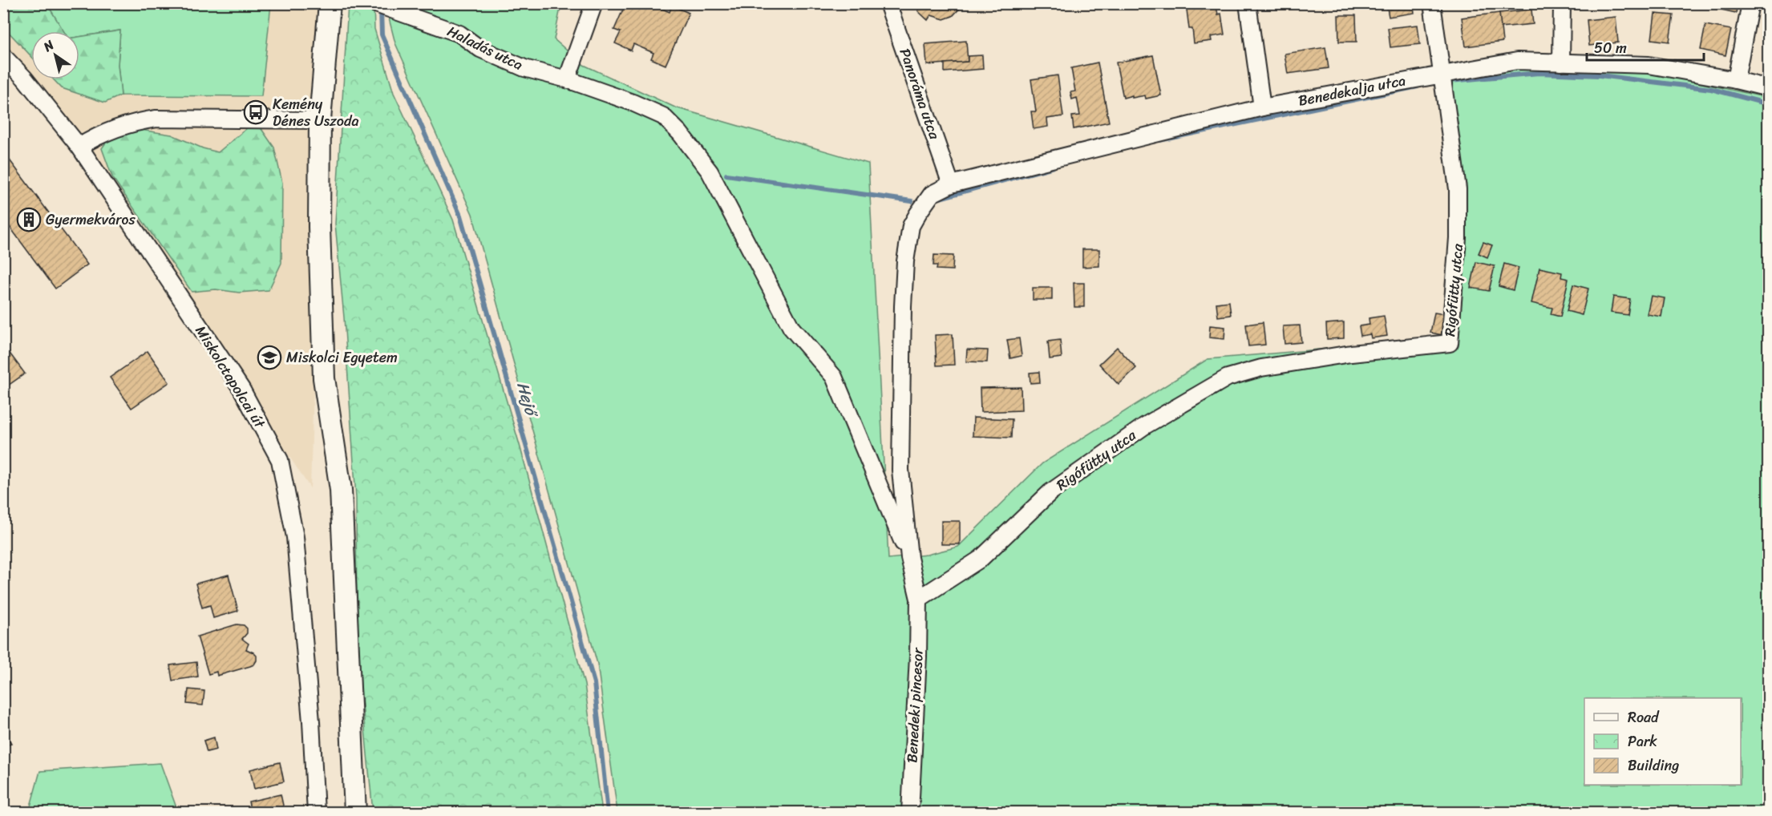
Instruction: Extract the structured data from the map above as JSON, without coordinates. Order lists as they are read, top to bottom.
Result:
{
  "streets": {
    "street": [
      "Haladás utca",
      "Benedekalja utca",
      "Panoráma utca",
      "Rigófütty utca",
      "Miskolctapolcai út",
      "Benedeki pincesor"
    ]
  },
  "crossings": [
    ["Benedekalja utca", "Panoráma utca"],
    ["Benedekalja utca", "Rigófütty utca"],
    ["Rigófütty utca", "Benedeki pincesor"]
  ],
  "water": ["Hejő"],
  "places": {
    "bus stop": ["Kemény Dénes Uszoda"],
    "building": ["Gyermekváros"],
    "school or university": ["Miskolci Egyetem"]
  },
  "legend": ["Road", "Park", "Building"],
  "scale_bar": "50 m",
  "north": "top left"
}
